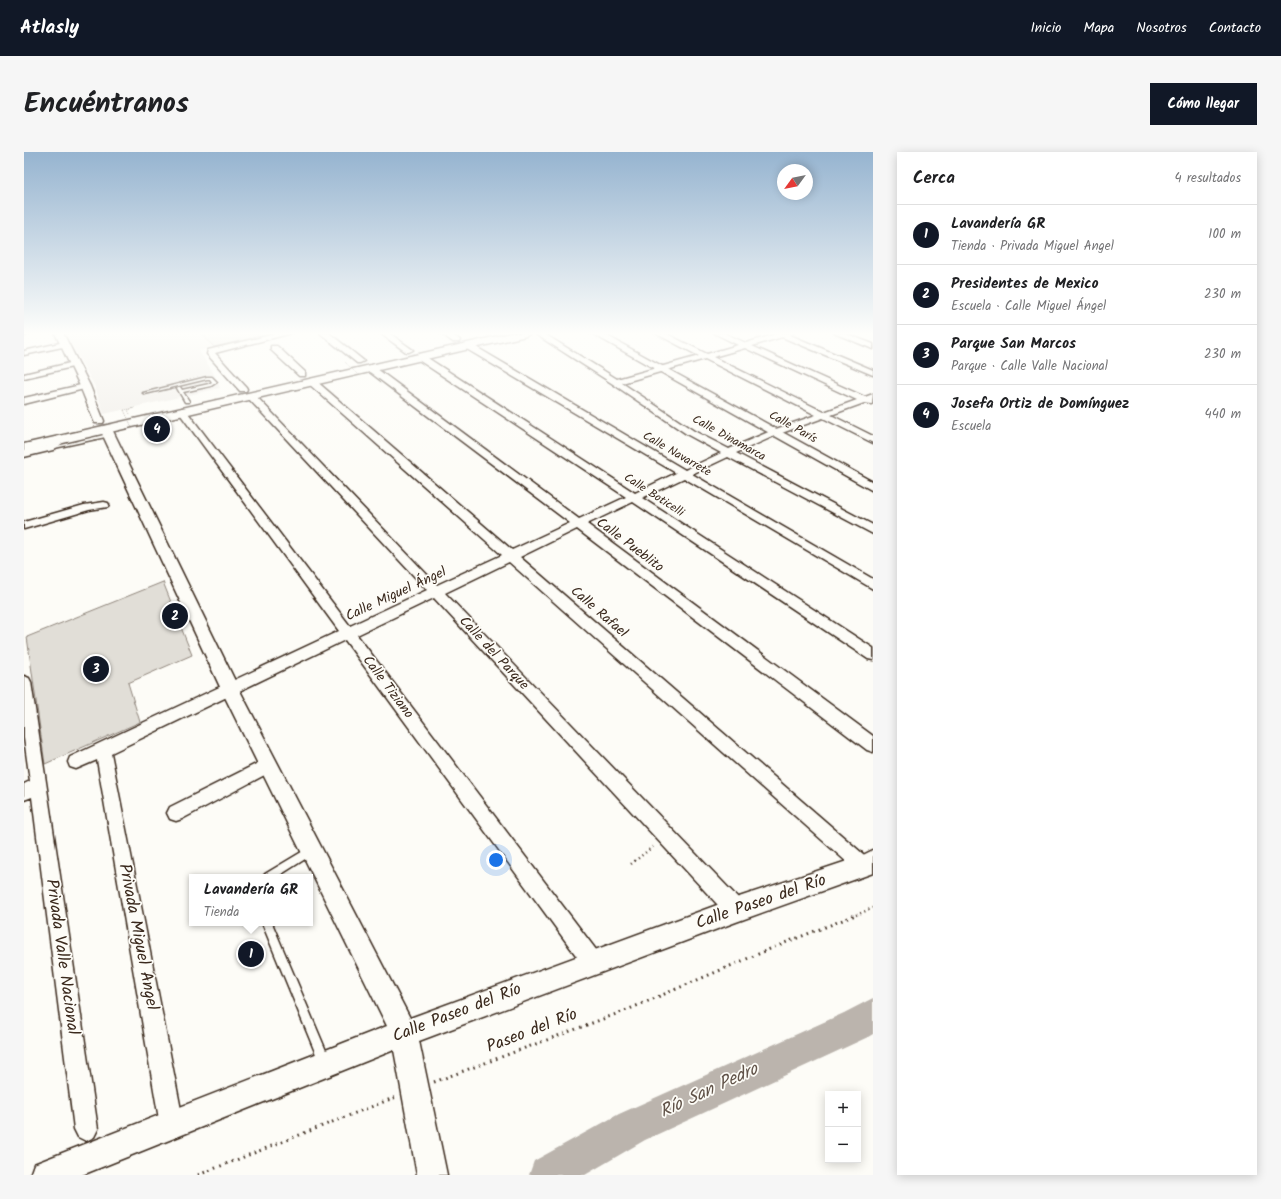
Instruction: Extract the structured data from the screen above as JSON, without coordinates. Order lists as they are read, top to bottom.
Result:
{
  "streets": {
    "street": [
      "Calle París",
      "Calle Dinamarca",
      "Calle Navarrete",
      "Calle Boticelli",
      "Calle Pueblito",
      "Calle Miguel Ángel",
      "Calle Rafael",
      "Calle del Parque",
      "Calle Tiziano",
      "Calle Paseo del Río",
      "Privada Miguel Angel",
      "Privada Valle Nacional"
    ],
    "path": ["Paseo del Río"]
  },
  "crossings": [
    ["Calle París", "Calle Miguel Ángel"],
    ["Calle Dinamarca", "Calle Miguel Ángel"],
    ["Calle Navarrete", "Calle Miguel Ángel"],
    ["Calle Boticelli", "Calle Miguel Ángel"],
    ["Calle Pueblito", "Calle Miguel Ángel"],
    ["Calle Miguel Ángel", "Calle Rafael"],
    ["Calle Miguel Ángel", "Calle del Parque"],
    ["Calle Miguel Ángel", "Calle Tiziano"],
    ["Calle Miguel Ángel", "Privada Miguel Angel"],
    ["Calle Rafael", "Calle Paseo del Río"],
    ["Calle del Parque", "Calle Paseo del Río"],
    ["Calle Tiziano", "Calle Paseo del Río"],
    ["Calle Paseo del Río", "Privada Miguel Angel"]
  ],
  "water": ["Río San Pedro"],
  "north": "bottom left",
  "page": {
    "header": "Atlasly",
    "nav": [
      "Inicio",
      "Mapa",
      "Nosotros",
      "Contacto"
    ],
    "title": "Encuéntranos",
    "buttons": "Cómo llegar",
    "heading": ["Cerca", "4 resultados"],
    "list": [
      {
        "mark": "1",
        "name": "Lavandería GR",
        "note": "Tienda · Privada Miguel Angel",
        "value": "100 m"
      },
      {
        "mark": "2",
        "name": "Presidentes de Mexico",
        "note": "Escuela · Calle Miguel Ángel",
        "value": "230 m"
      },
      {
        "mark": "3",
        "name": "Parque San Marcos",
        "note": "Parque · Calle Valle Nacional",
        "value": "230 m"
      },
      {
        "mark": "4",
        "name": "Josefa Ortiz de Domínguez",
        "note": "Escuela",
        "value": "440 m"
      }
    ],
    "pins": [
      "4",
      "2",
      "3",
      "1"
    ],
    "popup": ["Lavandería GR", "Tienda"],
    "map_buttons": ["+", "−"]
  }
}
